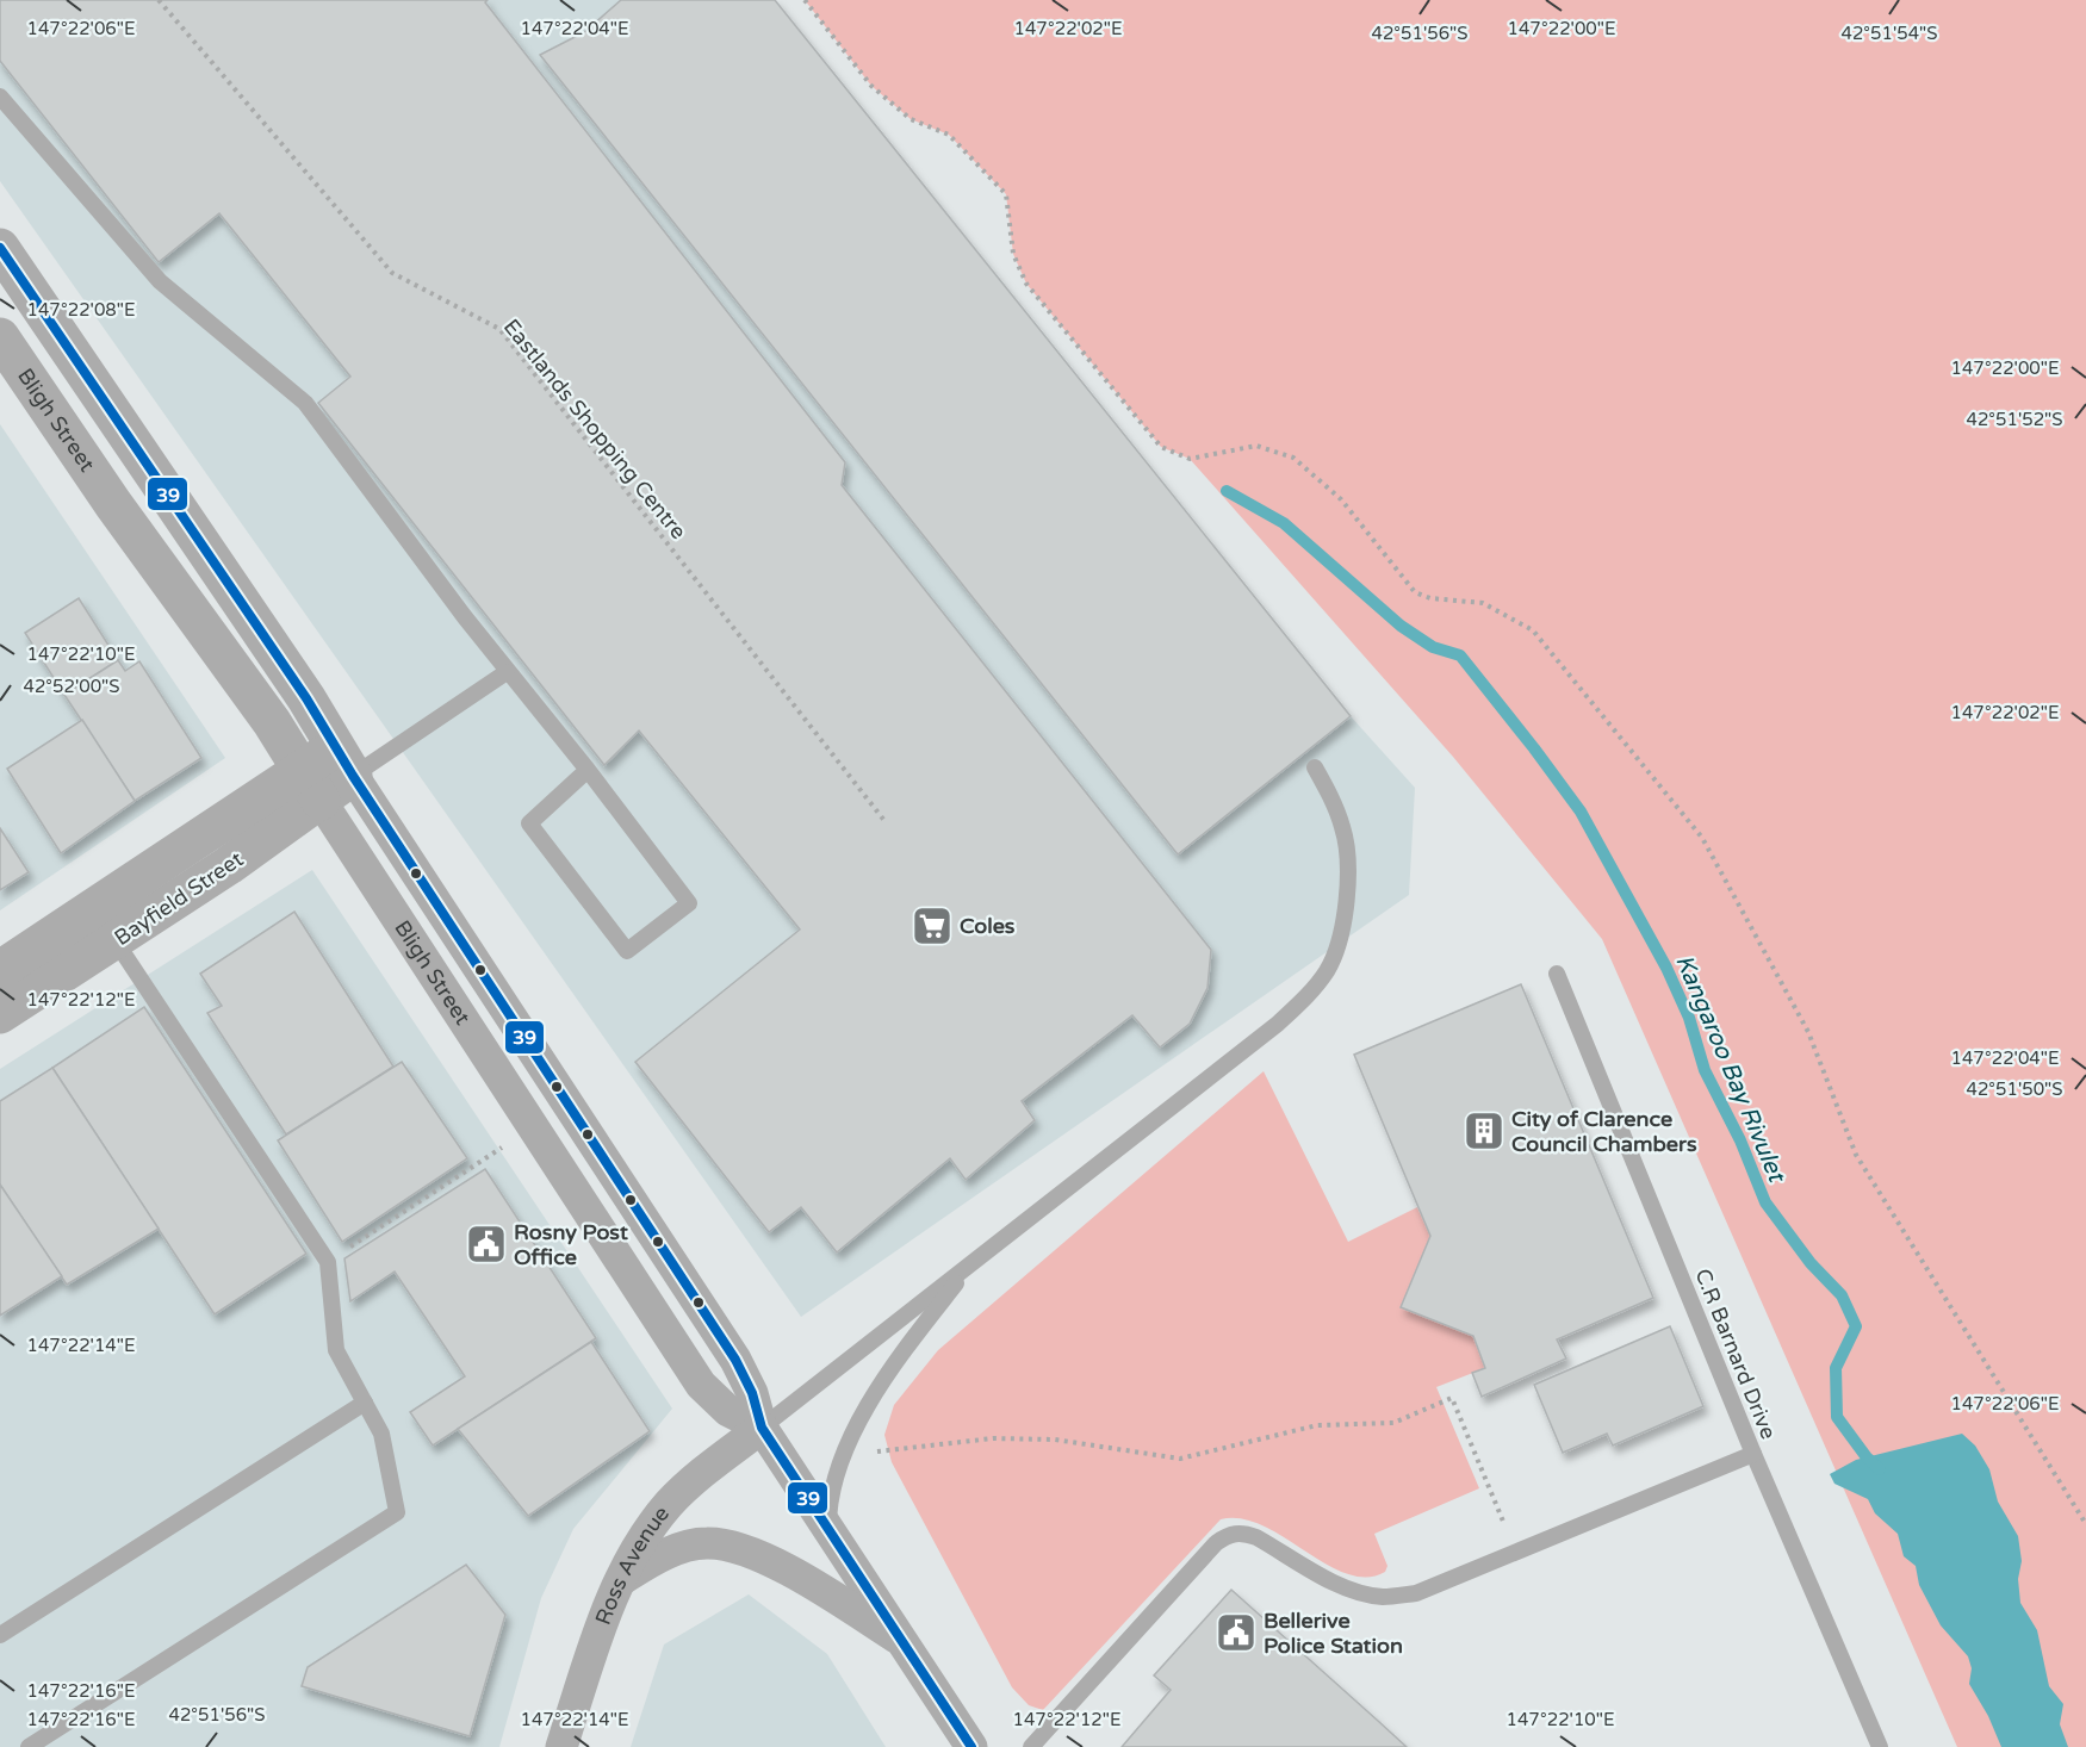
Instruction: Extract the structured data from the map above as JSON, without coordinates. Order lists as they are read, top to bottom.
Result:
{
  "streets": {
    "street": ["Bligh Street", "Bayfield Street", "Ross Avenue"],
    "lane": ["C.R Barnard Drive"],
    "path": ["Eastlands Shopping Centre"]
  },
  "crossings": [
    ["Bligh Street", "Bayfield Street"],
    ["Bligh Street", "Ross Avenue"]
  ],
  "water": ["Kangaroo Bay Rivulet"],
  "places": {
    "supermarket": ["Coles"],
    "building": ["City of Clarence Council Chambers"],
    "public building": ["Rosny Post Office", "Bellerive Police Station"]
  },
  "lines": ["transit line 39"],
  "coordinates": [
    "147°22'04\"E",
    "147°22'00\"E",
    "147°22'06\"E",
    "147°22'02\"E",
    "42°51'56\"S",
    "42°51'54\"S",
    "147°22'08\"E",
    "42°51'52\"S",
    "147°22'10\"E",
    "42°52'00\"S",
    "147°22'12\"E",
    "42°51'50\"S",
    "147°22'14\"E",
    "147°22'16\"E"
  ]
}
